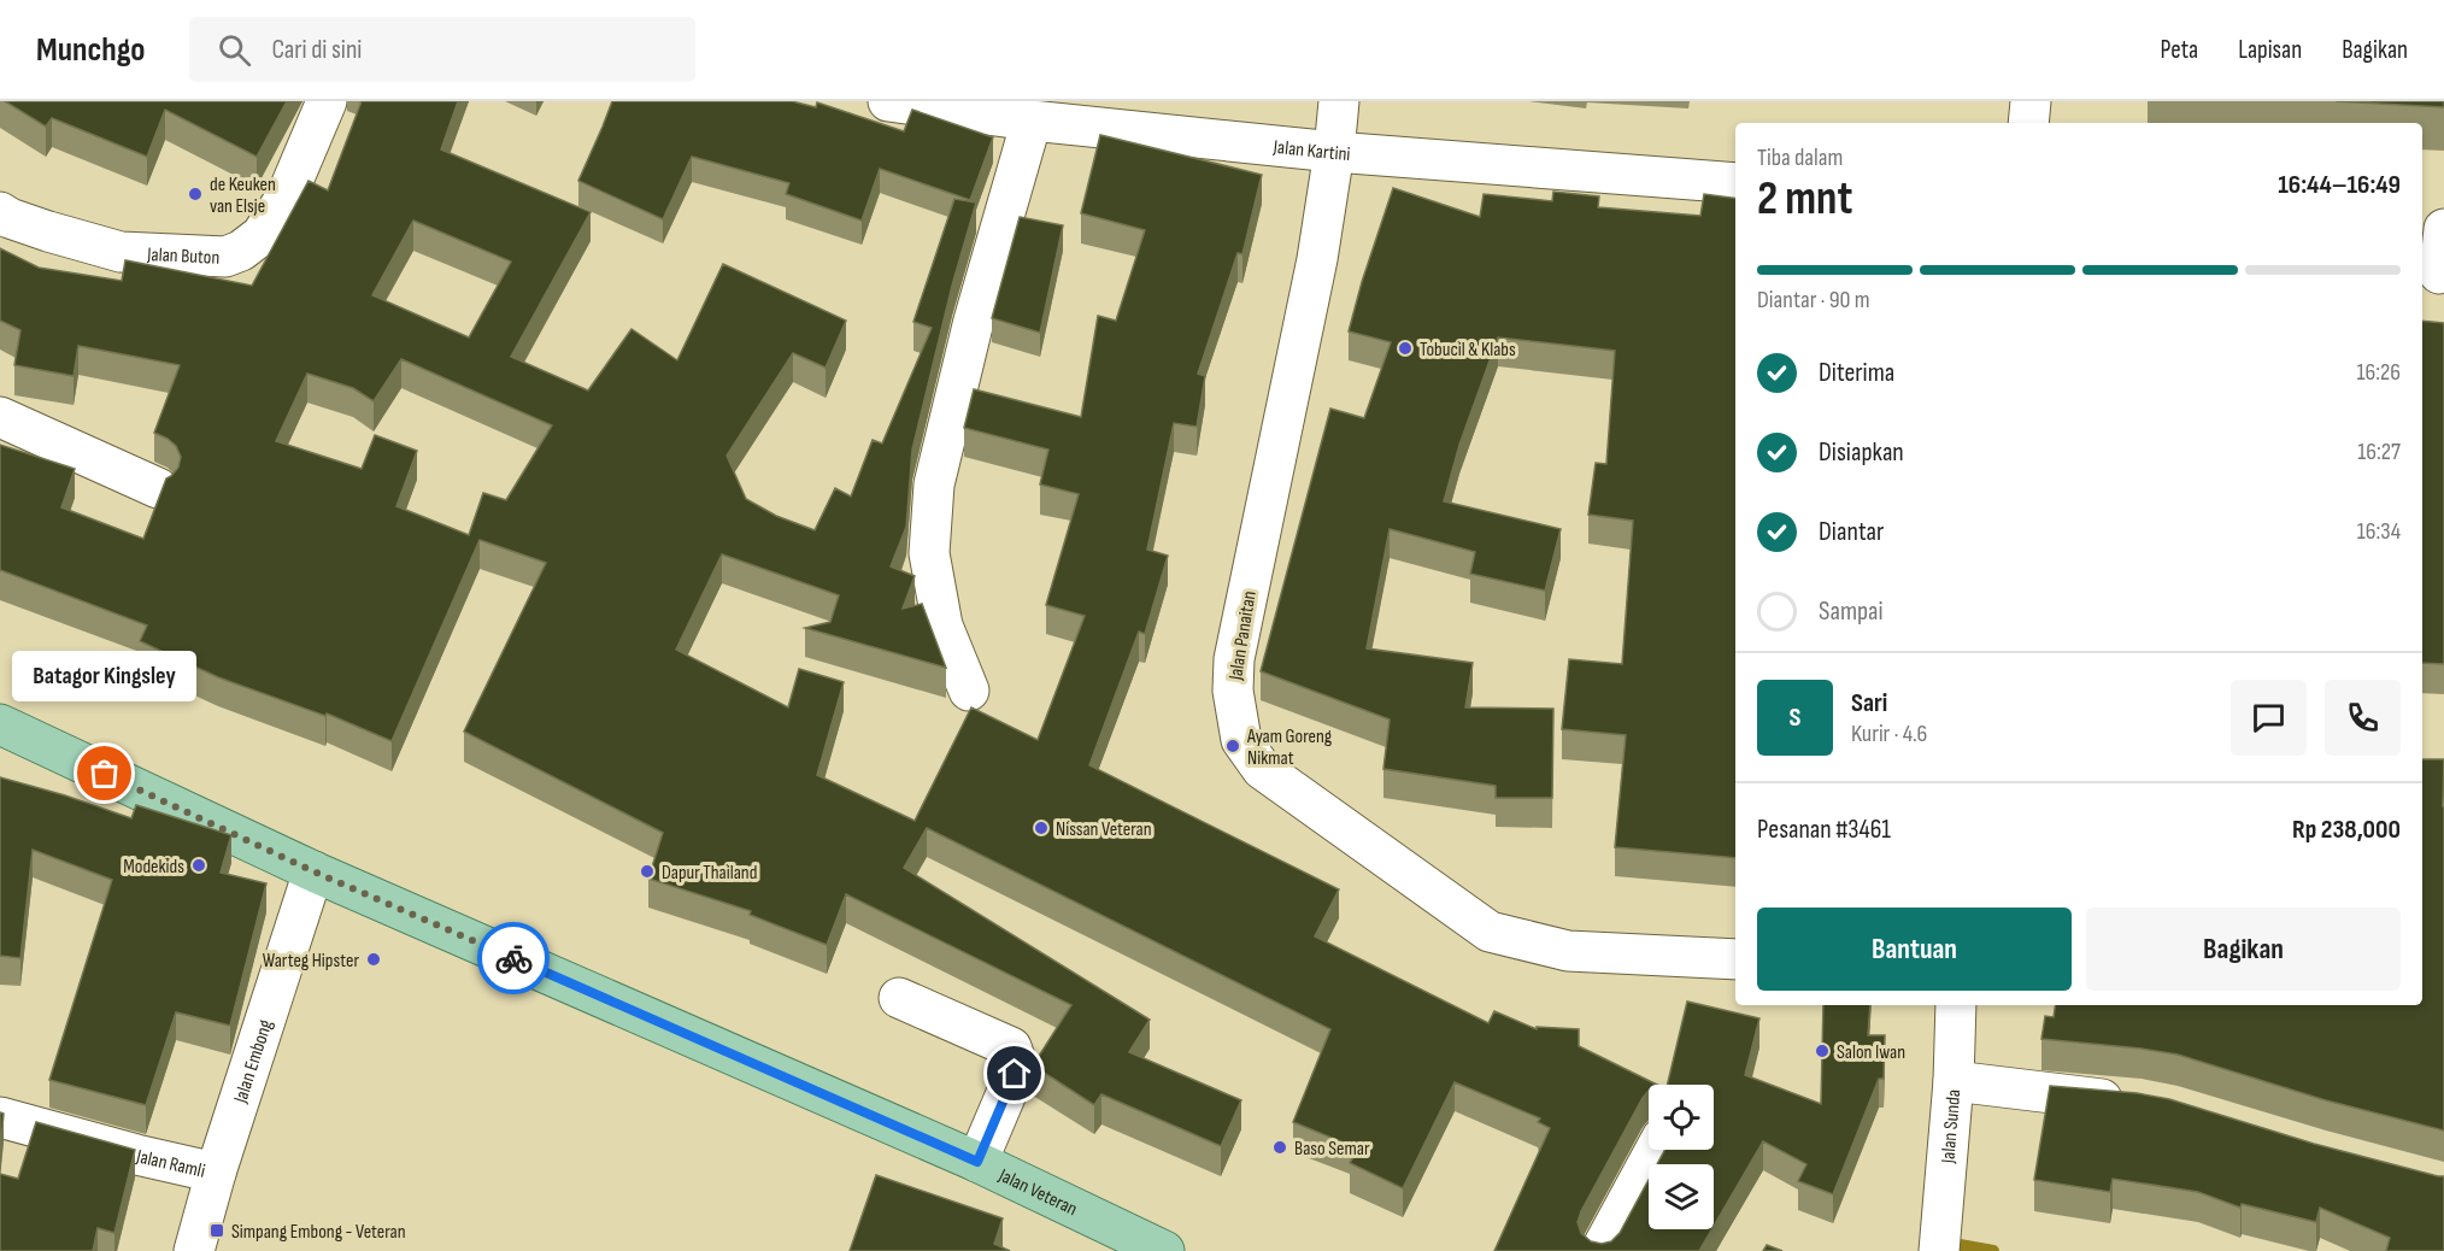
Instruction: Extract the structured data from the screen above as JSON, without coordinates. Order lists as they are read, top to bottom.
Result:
{
  "streets": {
    "main road": ["Jalan Veteran"],
    "street": [
      "Jalan Kartini",
      "Jalan Buton",
      "Jalan Panaitan",
      "Jalan Embong",
      "Jalan Sunda",
      "Jalan Ramli"
    ]
  },
  "crossings": [
    ["Jalan Kartini", "Jalan Panaitan"],
    ["Jalan Embong", "Jalan Ramli"],
    ["Jalan Embong", "Jalan Veteran"]
  ],
  "places": {
    "other": [
      "de Keuken van Elsje",
      "Tobucil & Klabs",
      "Ayam Goreng Nikmat",
      "Batagor Kingsley",
      "Nissan Veteran",
      "Modekids",
      "Dapur Thailand",
      "Warteg Hipster",
      "Salon Iwan",
      "Baso Semar"
    ],
    "transit": ["Simpang Embong - Veteran"]
  },
  "page": {
    "header": "Munchgo",
    "search": "Cari di sini",
    "nav": ["Peta", "Lapisan", "Bagikan"],
    "heading": ["2 mnt", "Tiba dalam", "16:44–16:49"],
    "panel": [
      "Sari",
      "Kurir · 4.6",
      "Pesanan #3461",
      "Rp 238,000"
    ],
    "bar": "Diantar · 90 m",
    "list": [
      ["Diterima", "16:26"],
      ["Disiapkan", "16:27"],
      ["Diantar", "16:34"],
      "Sampai"
    ],
    "bubble": "Batagor Kingsley",
    "round": "S",
    "buttons": ["Bantuan", "Bagikan"]
  }
}
